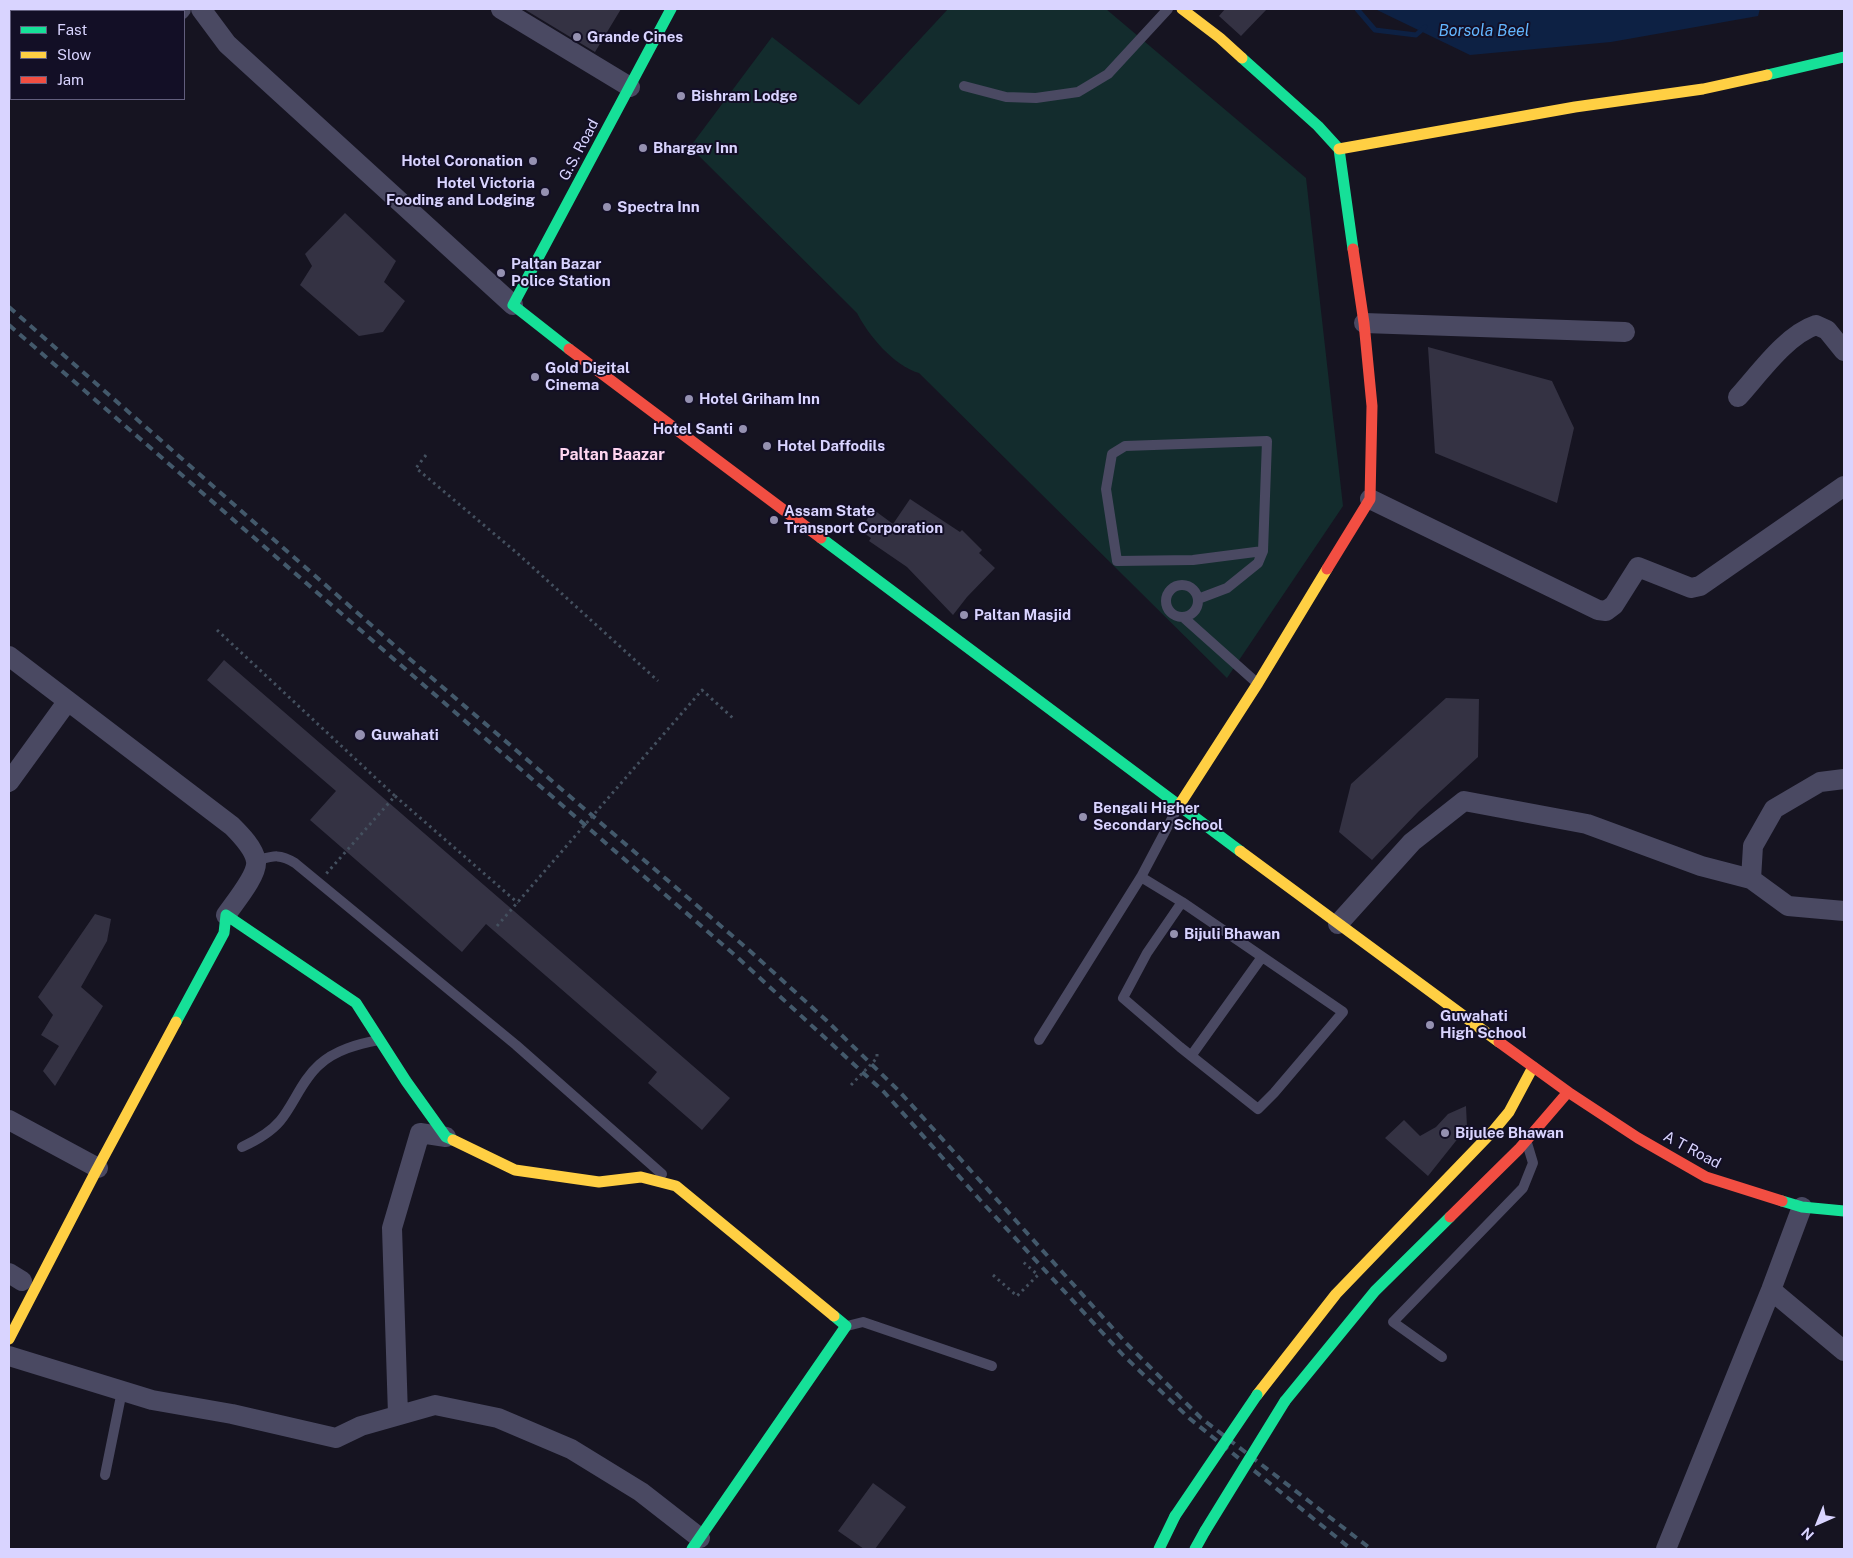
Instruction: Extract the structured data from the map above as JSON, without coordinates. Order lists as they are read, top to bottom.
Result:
{
  "streets": {
    "main road": ["G.S. Road", "A T Road"]
  },
  "crossings": [
    ["G.S. Road", "A T Road"]
  ],
  "districts": ["Paltan Baazar"],
  "water": ["Borsola Beel"],
  "places": [
    "Grande Cines",
    "Bishram Lodge",
    "Bhargav Inn",
    "Hotel Coronation",
    "Hotel Victoria Fooding and Lodging",
    "Spectra Inn",
    "Paltan Bazar Police Station",
    "Gold Digital Cinema",
    "Hotel Griham Inn",
    "Hotel Santi",
    "Hotel Daffodils",
    "Assam State Transport Corporation",
    "Paltan Masjid",
    "Guwahati",
    "Bengali Higher Secondary School",
    "Bijuli Bhawan",
    "Guwahati High School",
    "Bijulee Bhawan"
  ],
  "legend": ["Fast", "Slow", "Jam"],
  "north": "bottom left"
}
